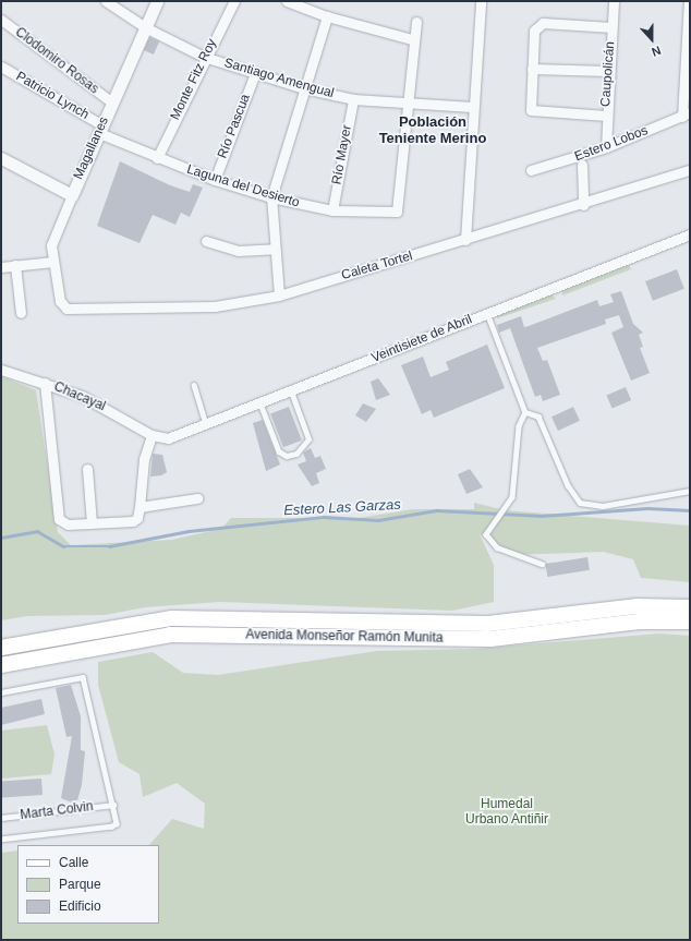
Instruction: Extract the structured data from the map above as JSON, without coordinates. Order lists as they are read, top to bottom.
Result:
{
  "streets": {
    "main road": ["Avenida Monseñor Ramón Munita"],
    "street": [
      "Clodomiro Rosas",
      "Caupolicán",
      "Santiago Amengual",
      "Monte Fitz Roy",
      "Patricio Lynch",
      "Río Pascua",
      "Estero Lobos",
      "Magallanes",
      "Río Mayer",
      "Laguna del Desierto",
      "Caleta Tortel",
      "Veintisiete de Abril",
      "Chacayal"
    ],
    "lane": ["Marta Colvin"]
  },
  "crossings": [
    ["Clodomiro Rosas", "Magallanes"],
    ["Caupolicán", "Estero Lobos"],
    ["Santiago Amengual", "Monte Fitz Roy"],
    ["Santiago Amengual", "Río Pascua"],
    ["Santiago Amengual", "Magallanes"],
    ["Santiago Amengual", "Río Mayer"],
    ["Santiago Amengual", "Laguna del Desierto"],
    ["Monte Fitz Roy", "Laguna del Desierto"],
    ["Patricio Lynch", "Magallanes"],
    ["Patricio Lynch", "Laguna del Desierto"],
    ["Río Pascua", "Laguna del Desierto"],
    ["Magallanes", "Laguna del Desierto"],
    ["Magallanes", "Caleta Tortel"],
    ["Río Mayer", "Laguna del Desierto"],
    ["Veintisiete de Abril", "Chacayal"]
  ],
  "districts": ["Población Teniente Merino"],
  "water": ["Estero Las Garzas"],
  "parks": ["Humedal Urbano Antiñir"],
  "legend": ["Calle", "Parque", "Edificio"],
  "north": "bottom"
}
